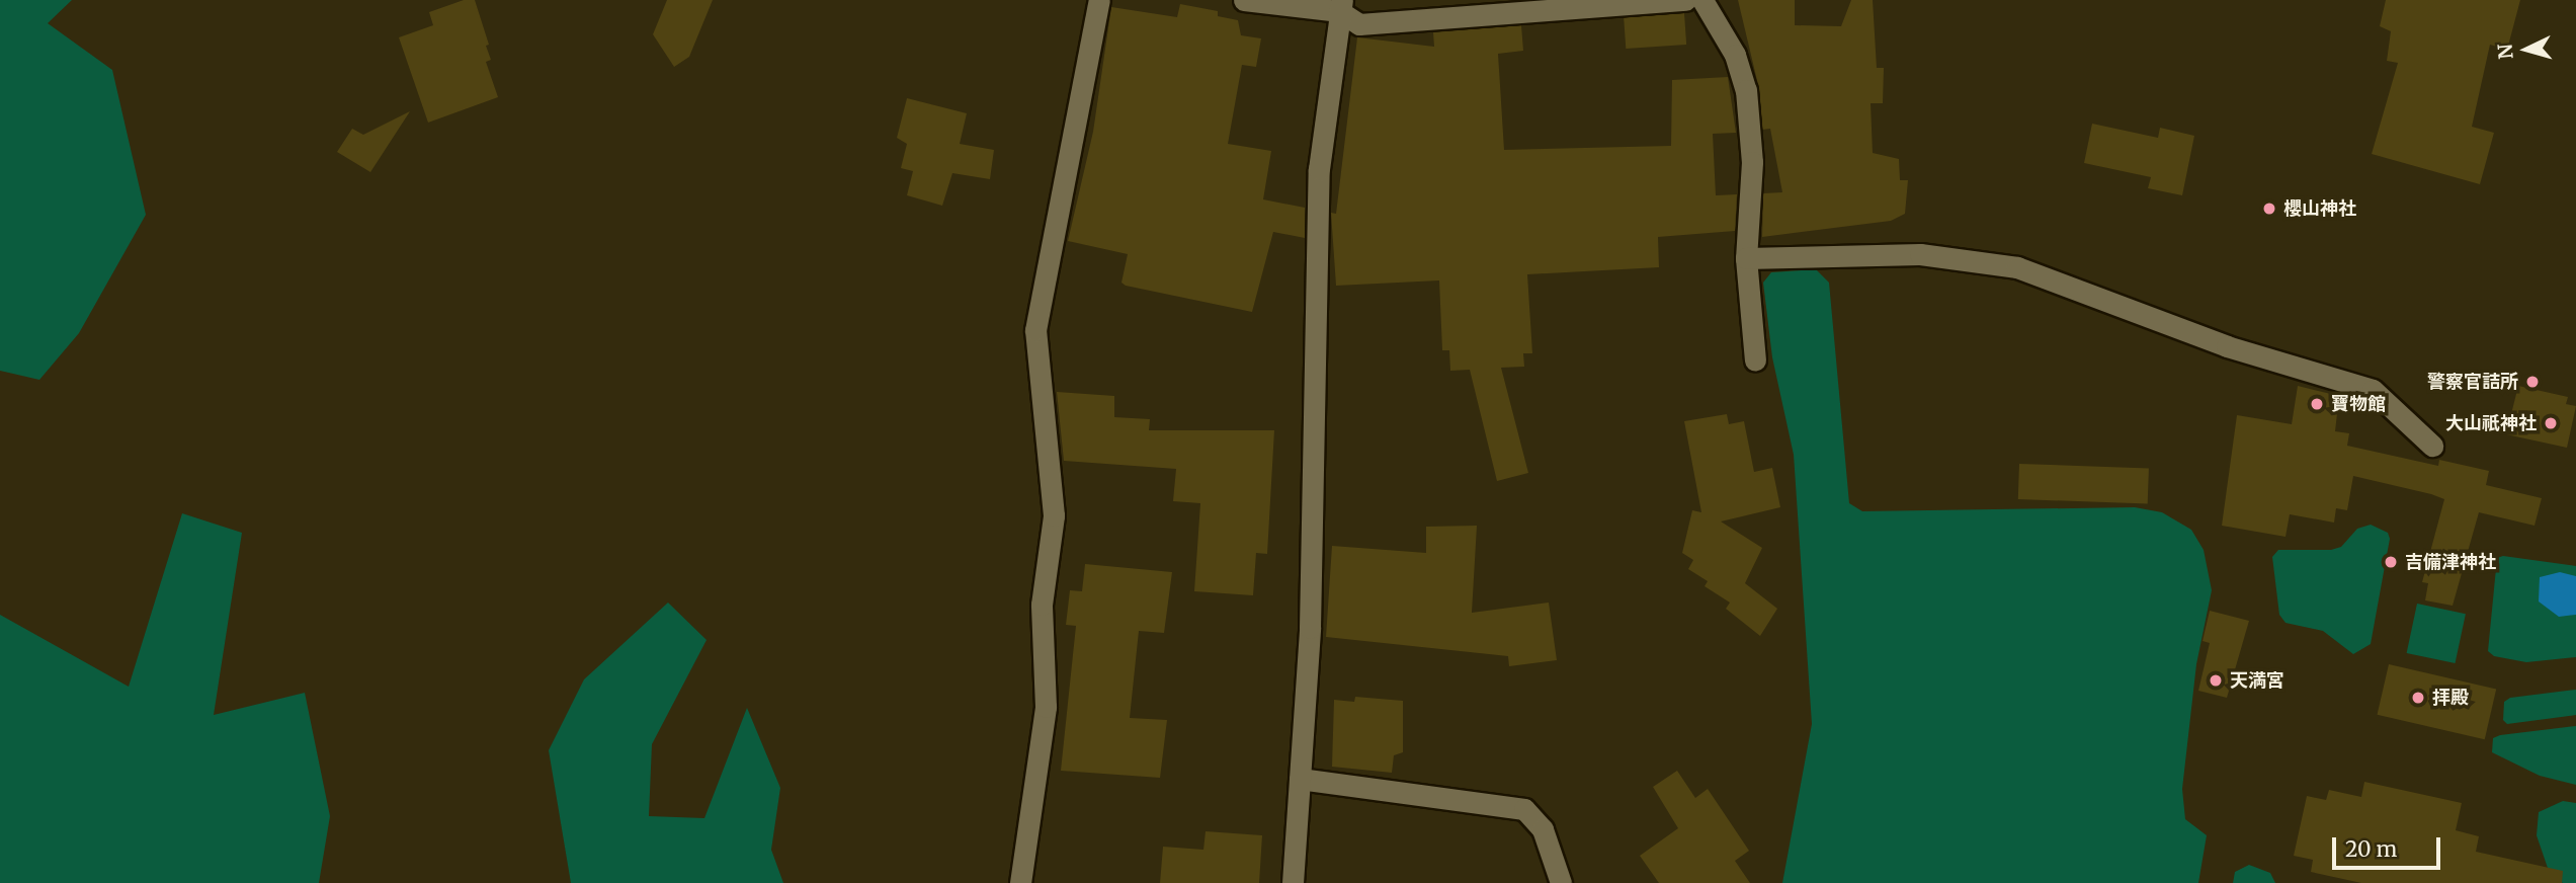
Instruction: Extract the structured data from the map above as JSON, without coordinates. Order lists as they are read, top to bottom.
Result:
{
  "places": [
    "櫻山神社",
    "警察官詰所",
    "寶物館",
    "大山祇神社",
    "吉備津神社",
    "天満宮",
    "拝殿"
  ],
  "scale_bar": "20 m",
  "north": "left"
}
